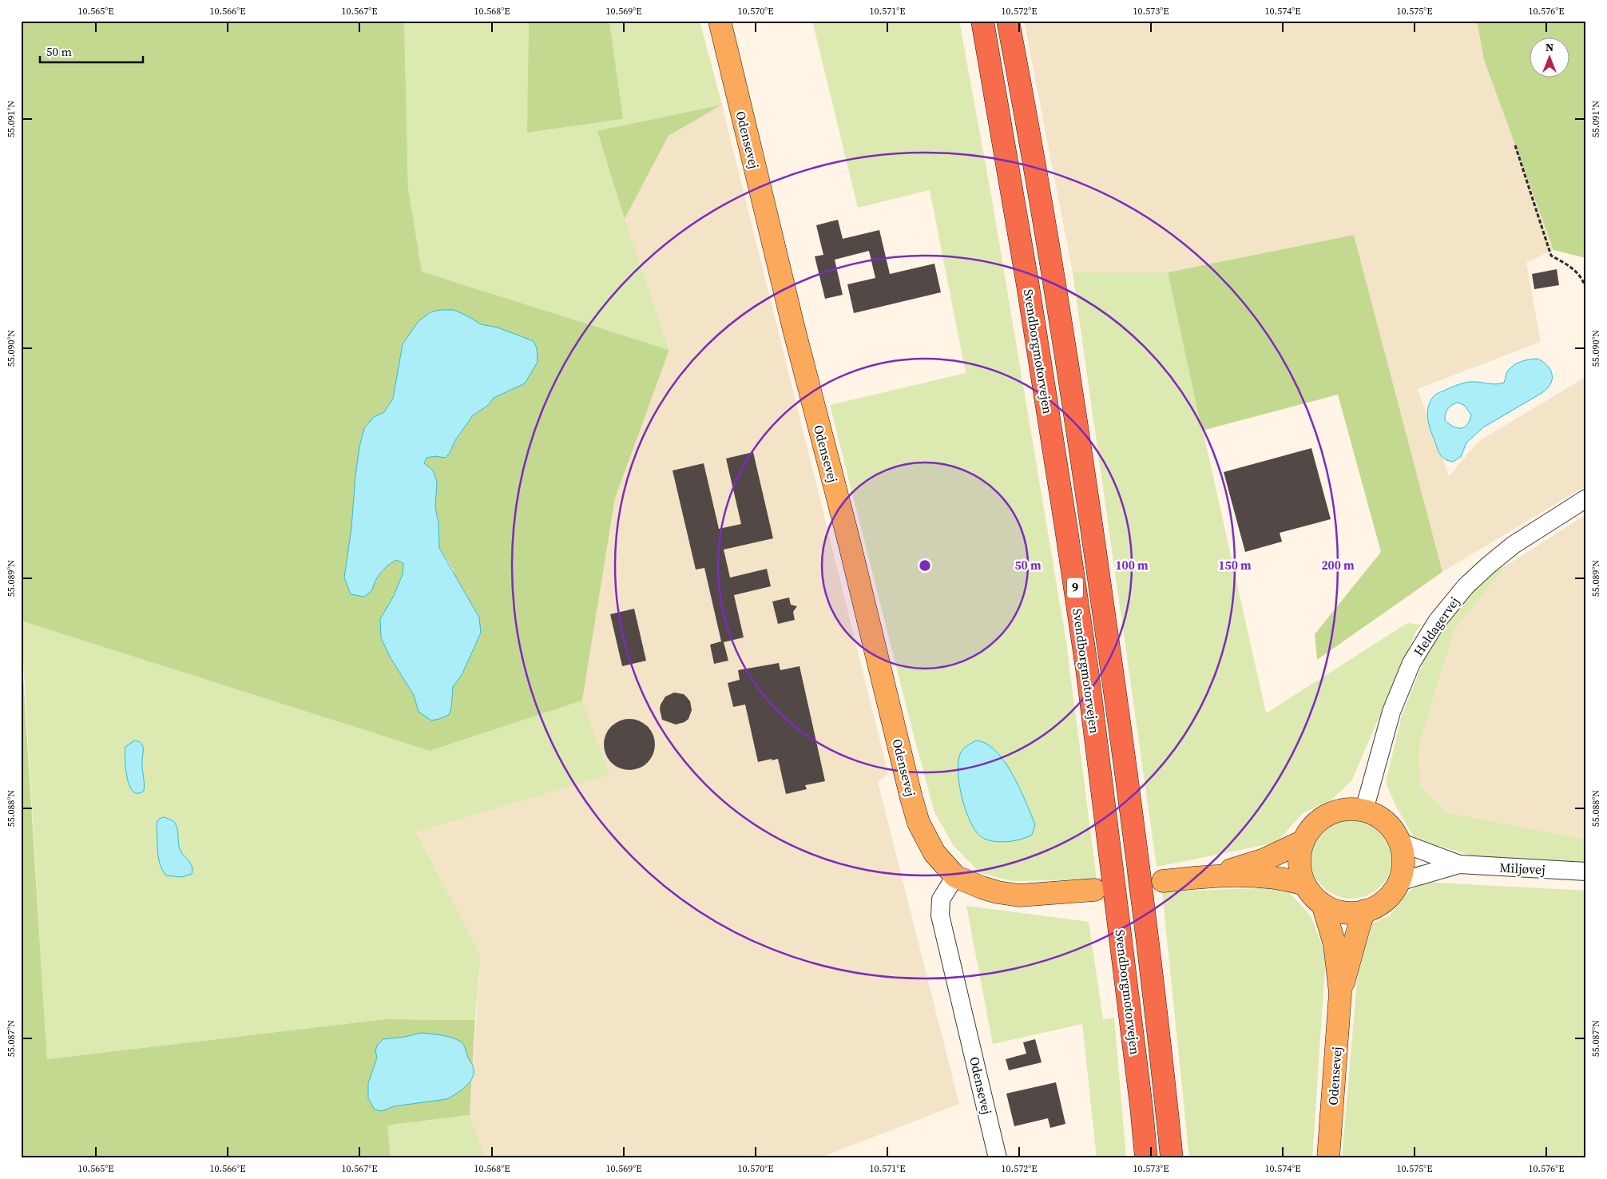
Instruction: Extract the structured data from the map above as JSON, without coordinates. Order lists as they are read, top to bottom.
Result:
{
  "streets": {
    "highway": ["Svendborgmotorvejen", "9"],
    "main road": ["Odensevej"],
    "street": ["Heldagervej", "Miljøvej"]
  },
  "crossings": [
    ["Odensevej", "Heldagervej"],
    ["Odensevej", "Miljøvej"],
    ["Heldagervej", "Miljøvej"]
  ],
  "scale_bar": "50 m",
  "north": "top",
  "coordinates": [
    "10.565°E",
    "10.566°E",
    "10.567°E",
    "10.568°E",
    "10.569°E",
    "10.570°E",
    "10.571°E",
    "10.572°E",
    "10.573°E",
    "10.574°E",
    "10.575°E",
    "10.576°E",
    "55.091°N",
    "55.090°N",
    "55.089°N",
    "55.088°N",
    "55.087°N"
  ],
  "rings": [
    "50 m",
    "100 m",
    "150 m",
    "200 m"
  ]
}
